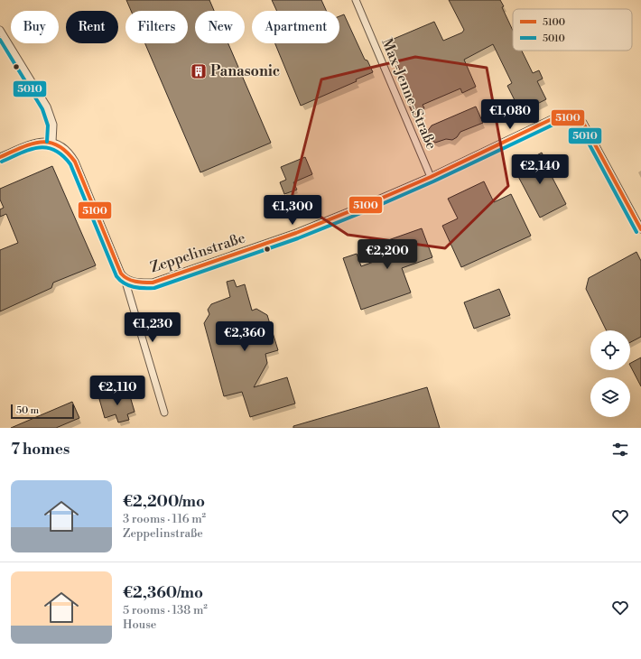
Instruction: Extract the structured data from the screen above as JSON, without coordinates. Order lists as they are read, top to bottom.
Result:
{
  "streets": {
    "street": ["Max-Jenne-Straße", "Zeppelinstraße"]
  },
  "crossings": [
    ["Max-Jenne-Straße", "Zeppelinstraße"]
  ],
  "places": {
    "building": ["Panasonic"]
  },
  "lines": ["transit line 5010", "transit line 5100"],
  "legend": ["5100", "5010"],
  "scale_bar": "50 m",
  "page": {
    "chip": [
      "Buy",
      "Rent",
      "Filters",
      "New",
      "Apartment"
    ],
    "price": [
      "€1,080",
      "€2,140",
      "€1,300",
      "€2,200",
      "€1,230",
      "€2,360",
      "€2,110"
    ],
    "scale": "50 m",
    "heading": "7 homes",
    "list": [
      {
        "name": "€2,200/mo",
        "note": "3 rooms · 116 m² · Zeppelinstraße"
      },
      {
        "name": "€2,360/mo",
        "note": "5 rooms · 138 m² · House"
      }
    ]
  }
}
